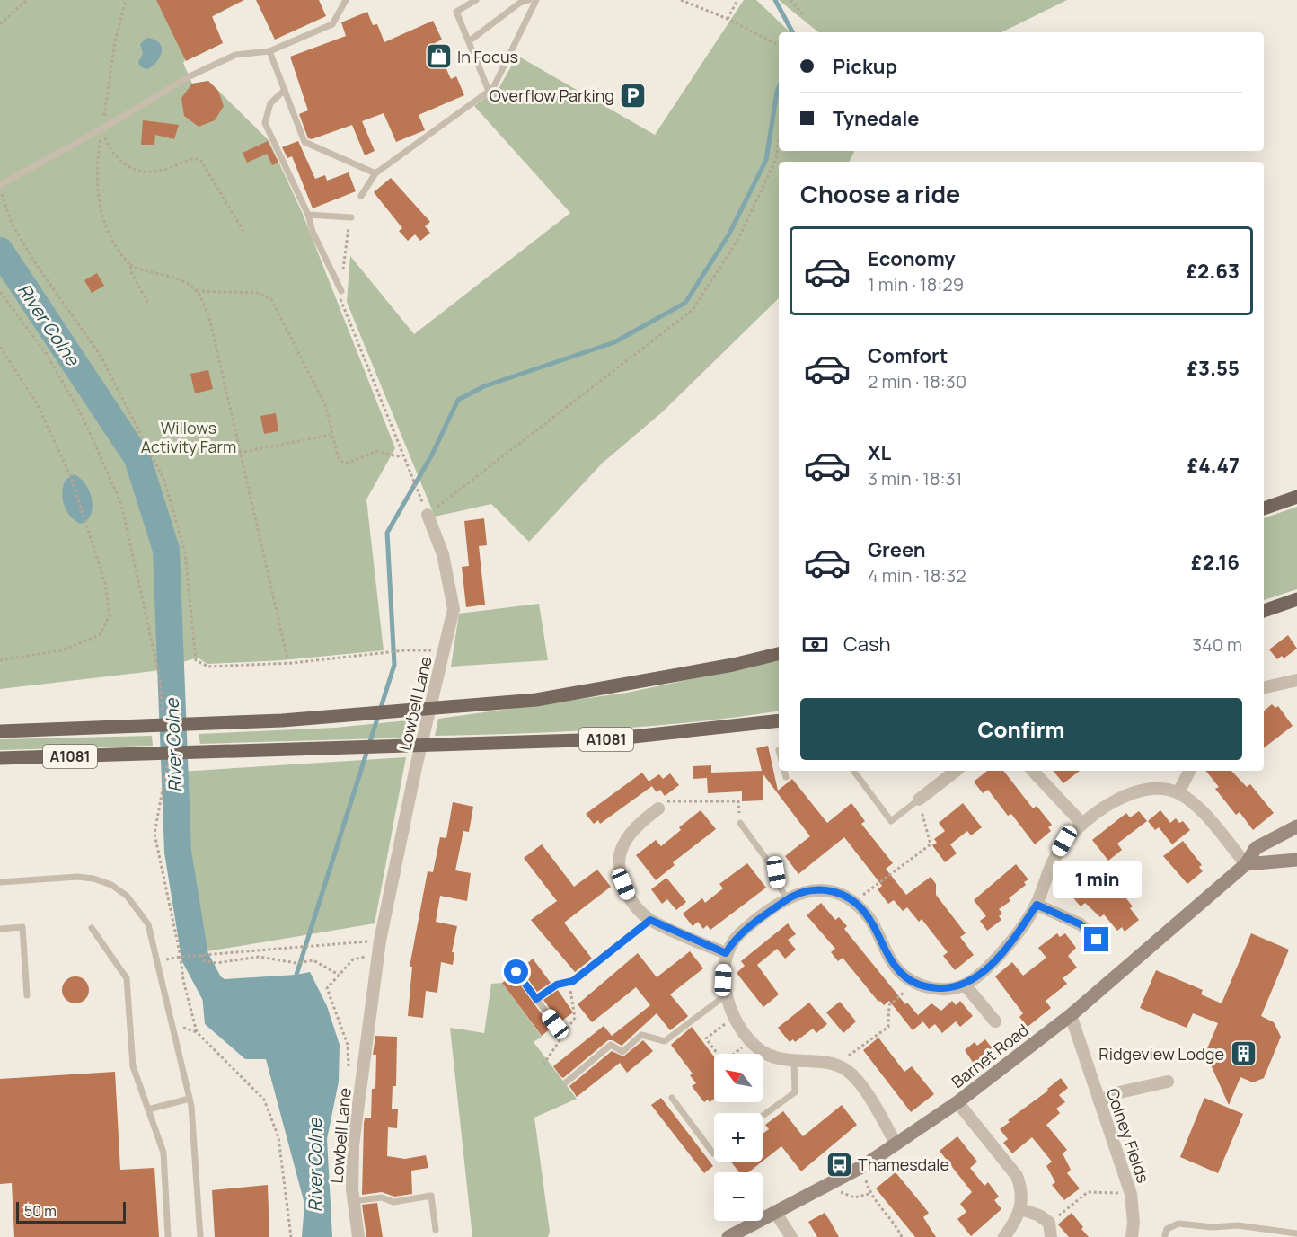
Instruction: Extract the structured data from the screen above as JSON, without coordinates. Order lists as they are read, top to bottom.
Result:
{
  "streets": {
    "main road": ["A1081"],
    "street": ["Lowbell Lane", "Barnet Road", "Colney Fields"]
  },
  "crossings": [
    ["Barnet Road", "Colney Fields"]
  ],
  "water": ["River Colne"],
  "parks": ["Willows Activity Farm"],
  "places": {
    "shop": ["In Focus"],
    "parking": ["Overflow Parking"],
    "building": ["Ridgeview Lodge"],
    "bus stop": ["Thamesdale"]
  },
  "scale_bar": "50 m",
  "north": "top left",
  "page": {
    "banner": ["Pickup", "Tynedale"],
    "heading": "Choose a ride",
    "list": [
      {
        "name": "Economy",
        "note": "1 min · 18:29",
        "value": "£2.63"
      },
      {
        "name": "Comfort",
        "note": "2 min · 18:30",
        "value": "£3.55"
      },
      {
        "name": "XL",
        "note": "3 min · 18:31",
        "value": "£4.47"
      },
      {
        "name": "Green",
        "note": "4 min · 18:32",
        "value": "£2.16"
      }
    ],
    "pay": ["Cash", "340 m"],
    "buttons": "Confirm",
    "bubble": "1 min",
    "map_buttons": ["+", "−"],
    "scale": "50 m"
  }
}
